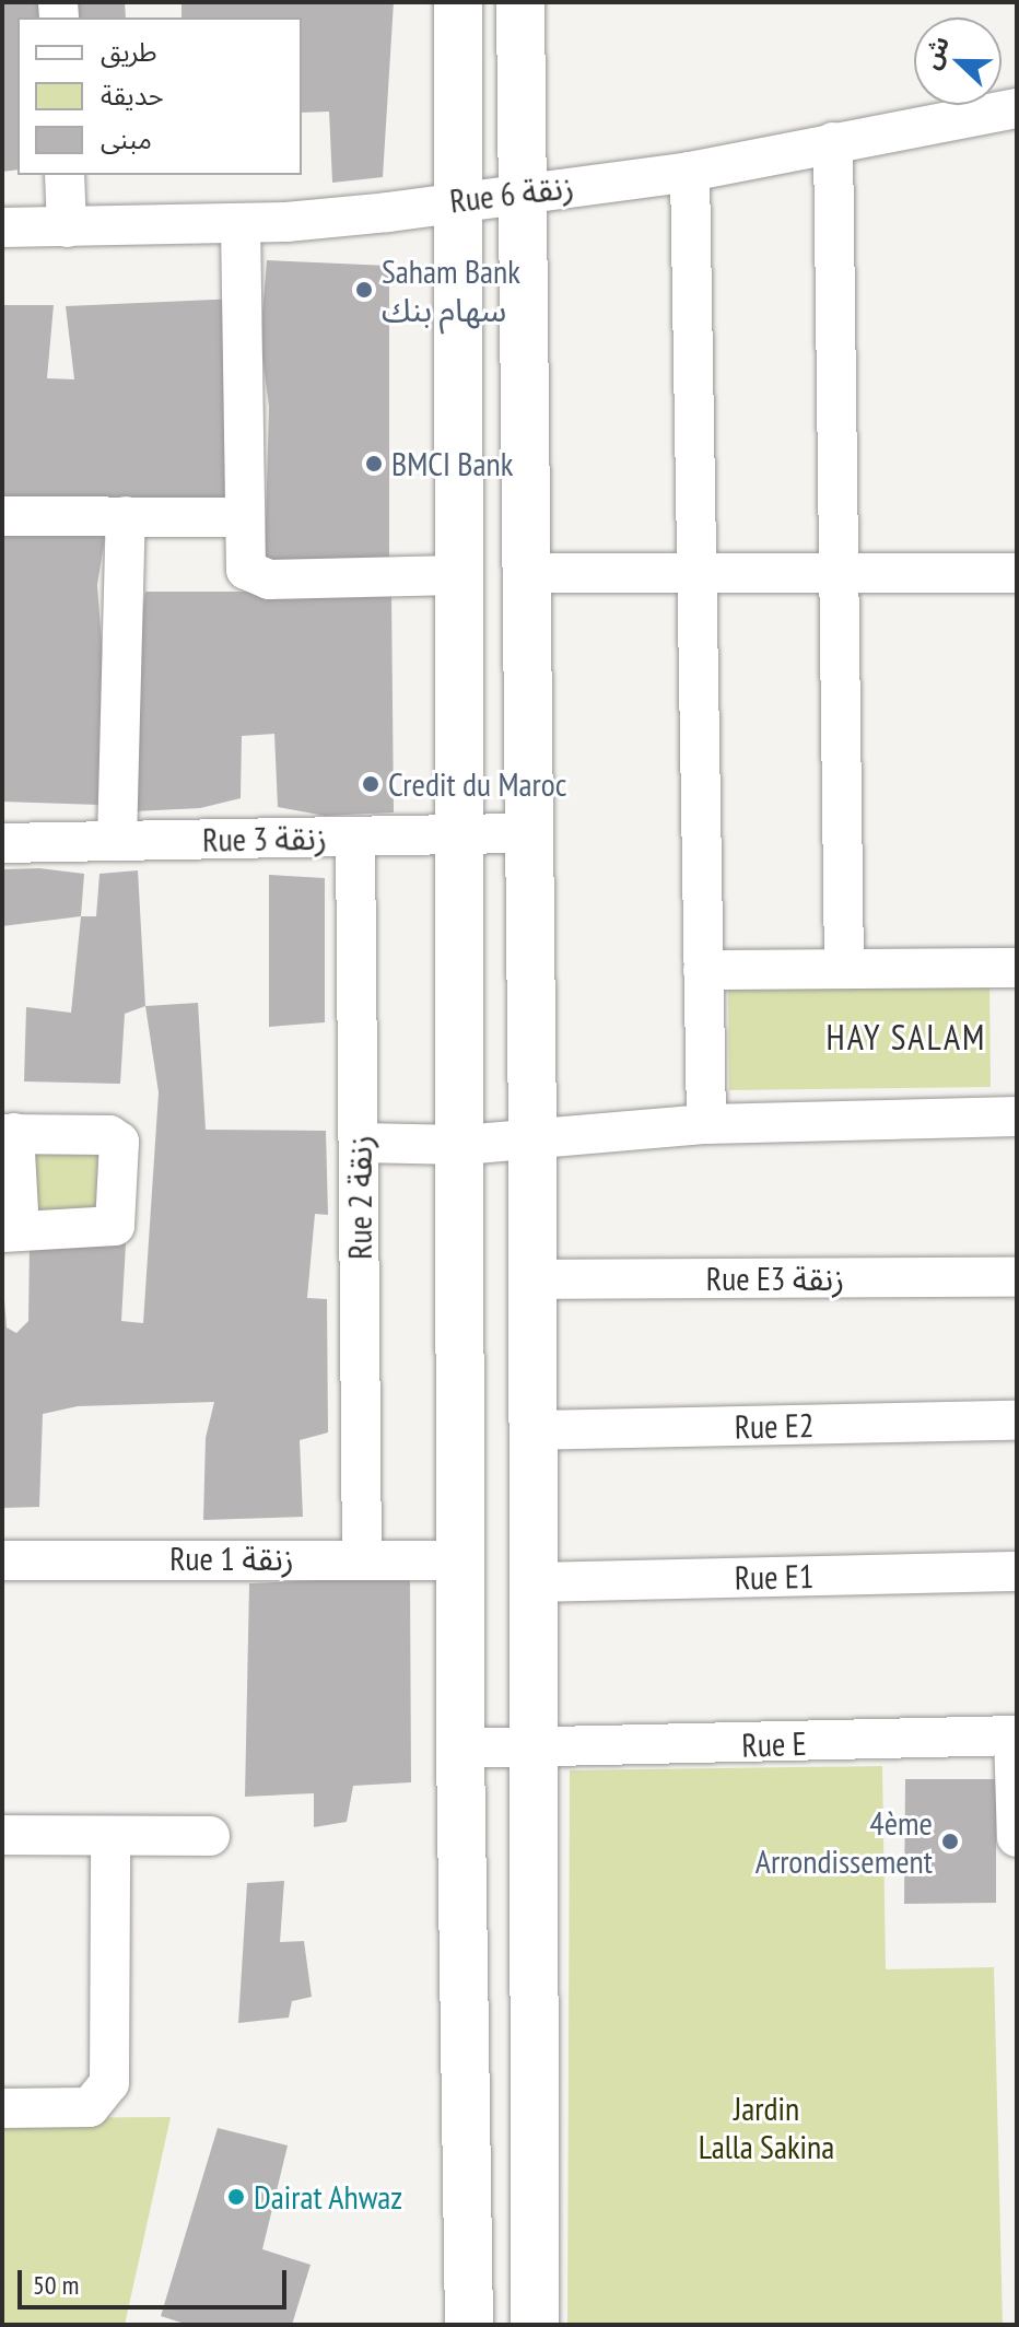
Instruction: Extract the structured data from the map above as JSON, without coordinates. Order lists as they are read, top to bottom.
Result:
{
  "streets": {
    "street": [
      "Rue 6 زنقة",
      "Rue 3 زنقة",
      "Rue 2 زنقة",
      "Rue E3 زنقة",
      "Rue E2",
      "Rue 1 زنقة",
      "Rue E1",
      "Rue E"
    ]
  },
  "crossings": [
    ["Rue 3 زنقة", "Rue 2 زنقة"],
    ["Rue 2 زنقة", "Rue 1 زنقة"]
  ],
  "districts": ["HAY SALAM"],
  "parks": ["Jardin Lalla Sakina"],
  "places": [
    "Saham Bank سهام بنك",
    "BMCI Bank",
    "Credit du Maroc",
    "4ème Arrondissement",
    "Dairat Ahwaz"
  ],
  "legend": ["طريق", "حديقة", "مبنى"],
  "scale_bar": "50 m",
  "north": "left"
}
